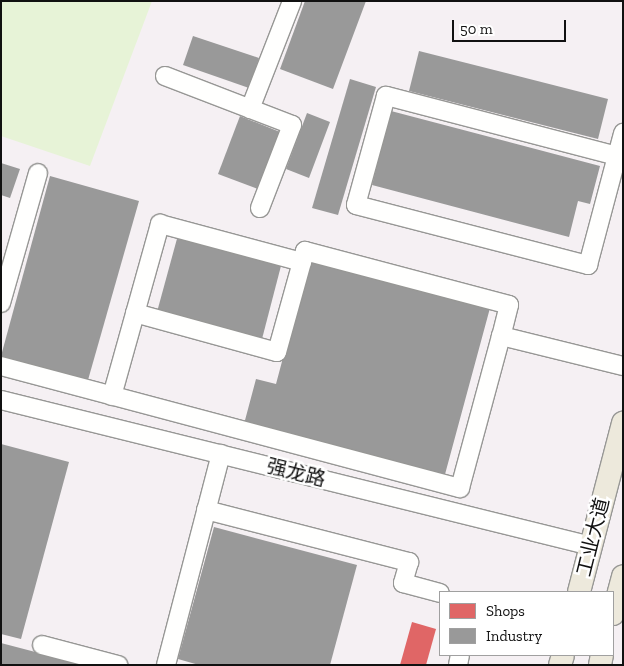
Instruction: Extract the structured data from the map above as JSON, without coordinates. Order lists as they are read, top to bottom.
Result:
{
  "streets": {
    "main road": ["工业大道"],
    "street": ["强龙路"]
  },
  "crossings": [
    ["强龙路", "工业大道"]
  ],
  "legend": ["Shops", "Industry"],
  "scale_bar": "50 m"
}
